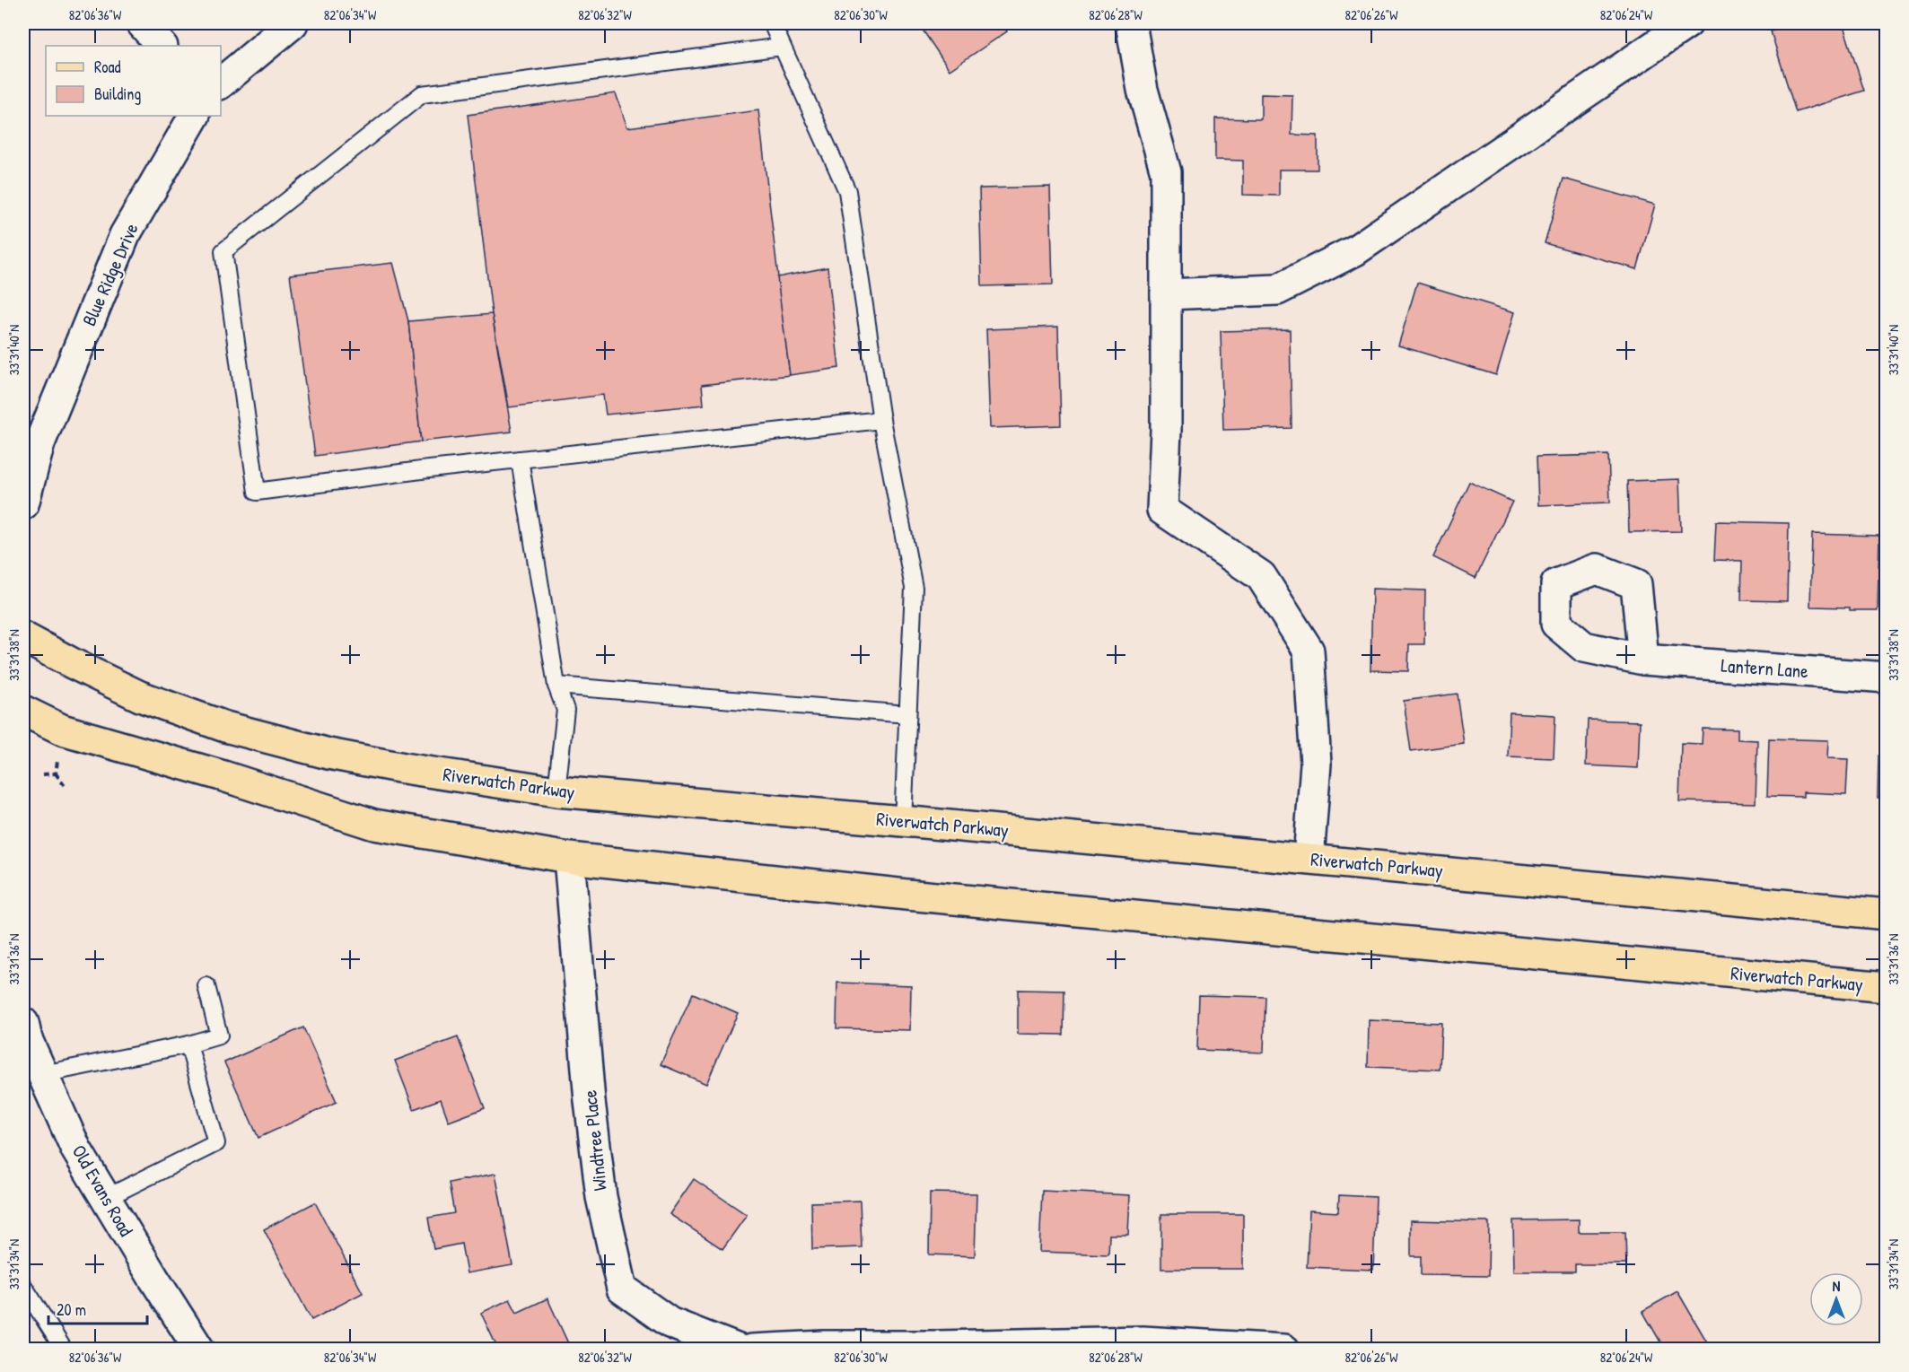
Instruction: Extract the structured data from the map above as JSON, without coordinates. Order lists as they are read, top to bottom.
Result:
{
  "streets": {
    "main road": ["Riverwatch Parkway"],
    "street": [
      "Blue Ridge Drive",
      "Lantern Lane",
      "Windtree Place",
      "Old Evans Road"
    ]
  },
  "crossings": [
    ["Riverwatch Parkway", "Windtree Place"]
  ],
  "legend": ["Road", "Building"],
  "scale_bar": "20 m",
  "north": "top",
  "coordinates": [
    "82°06'36\"W",
    "82°06'34\"W",
    "82°06'32\"W",
    "82°06'30\"W",
    "82°06'28\"W",
    "82°06'26\"W",
    "82°06'24\"W",
    "33°31'40\"N",
    "33°31'38\"N",
    "33°31'36\"N",
    "33°31'34\"N"
  ]
}
